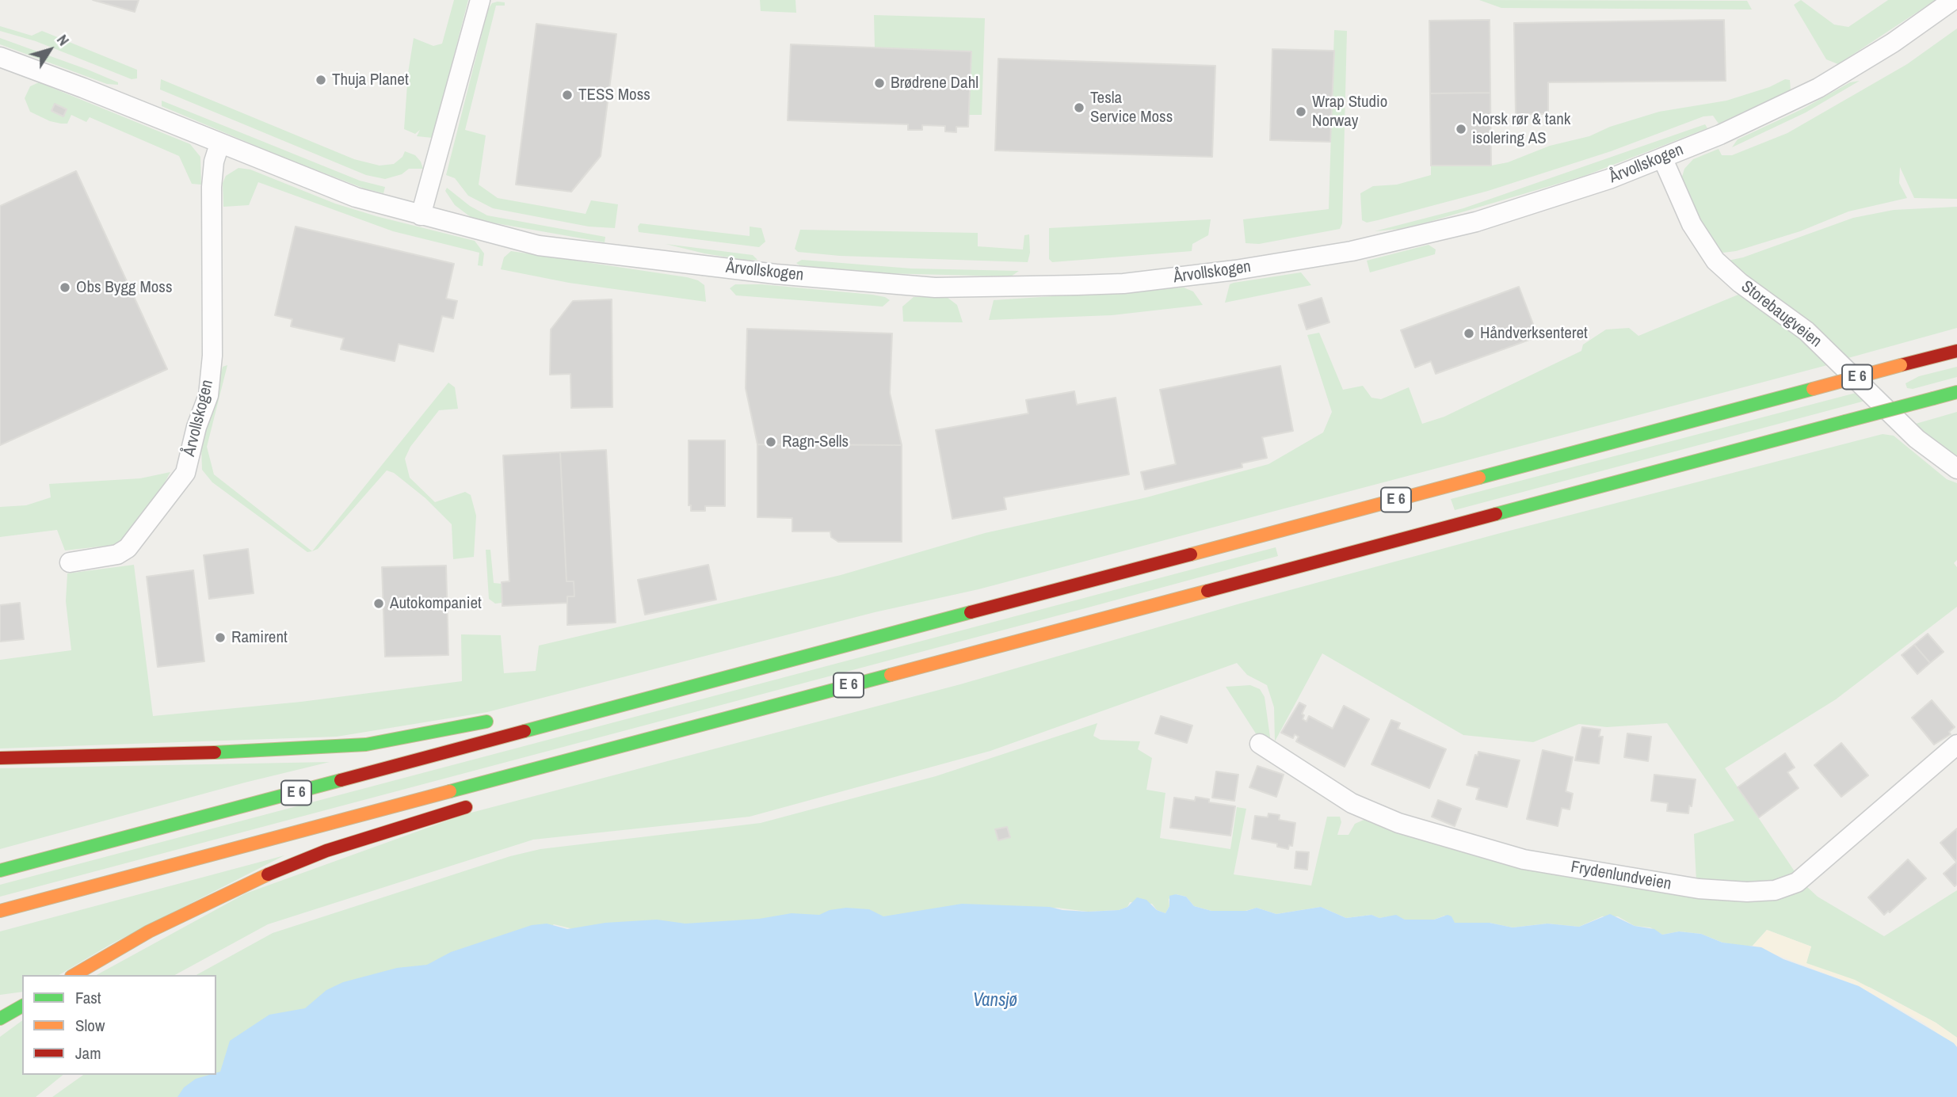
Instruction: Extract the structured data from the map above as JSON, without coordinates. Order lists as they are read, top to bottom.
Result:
{
  "streets": {
    "highway": ["E 6"],
    "street": ["Årvollskogen", "Storebaugveien", "Frydenlundveien"]
  },
  "crossings": [
    ["Årvollskogen", "Storebaugveien"]
  ],
  "water": ["Vansjø"],
  "places": [
    "Thuja Planet",
    "Brødrene Dahl",
    "TESS Moss",
    "Tesla Service Moss",
    "Wrap Studio Norway",
    "Norsk rør & tank isolering AS",
    "Obs Bygg Moss",
    "Håndverksenteret",
    "Ragn-Sells",
    "Autokompaniet",
    "Ramirent"
  ],
  "legend": ["Fast", "Slow", "Jam"],
  "north": "top right"
}
